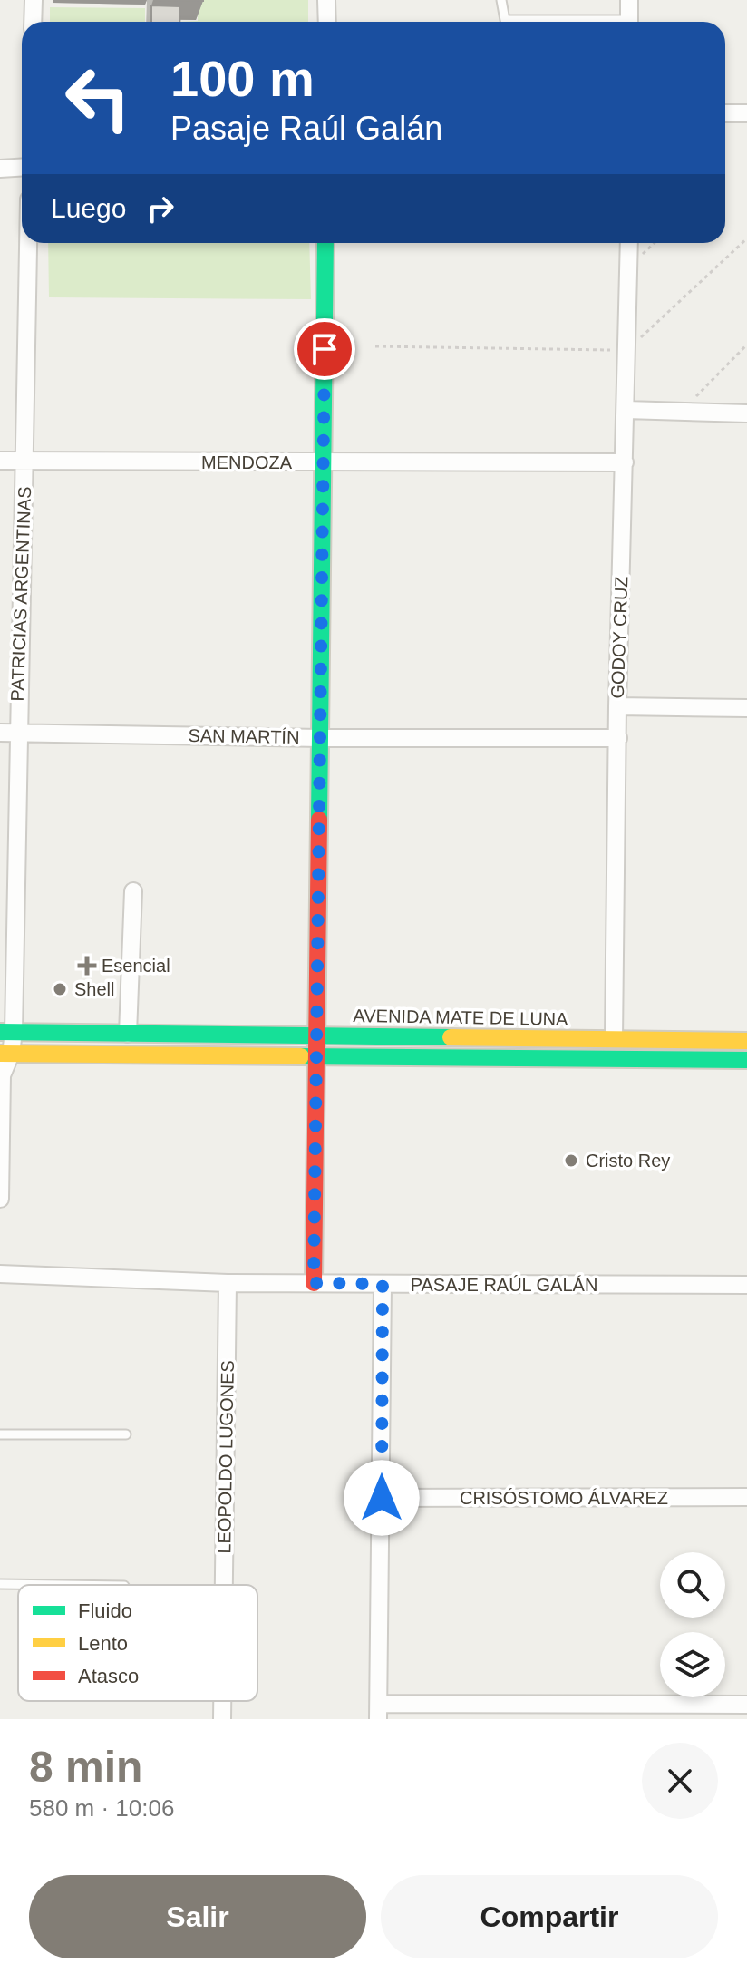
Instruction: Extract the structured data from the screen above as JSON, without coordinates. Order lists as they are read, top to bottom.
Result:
{
  "streets": {
    "main road": ["AVENIDA MATE DE LUNA"],
    "street": [
      "MENDOZA",
      "PATRICIAS ARGENTINAS",
      "GODOY CRUZ",
      "SAN MARTÍN",
      "PASAJE RAÚL GALÁN",
      "LEOPOLDO LUGONES",
      "CRISÓSTOMO ÁLVAREZ"
    ]
  },
  "crossings": [
    ["MENDOZA", "PATRICIAS ARGENTINAS"],
    ["MENDOZA", "GODOY CRUZ"],
    ["PATRICIAS ARGENTINAS", "SAN MARTÍN"],
    ["PATRICIAS ARGENTINAS", "AVENIDA MATE DE LUNA"],
    ["GODOY CRUZ", "SAN MARTÍN"],
    ["GODOY CRUZ", "AVENIDA MATE DE LUNA"],
    ["PASAJE RAÚL GALÁN", "LEOPOLDO LUGONES"]
  ],
  "places": {
    "health": ["Esencial"],
    "other": ["Shell", "Cristo Rey"]
  },
  "legend": ["Fluido", "Lento", "Atasco"],
  "page": {
    "turn": ["100 m", "Pasaje Raúl Galán"],
    "then": "Luego",
    "heading": ["8 min", "580 m · 10:06"],
    "buttons": ["Salir", "Compartir"]
  }
}
